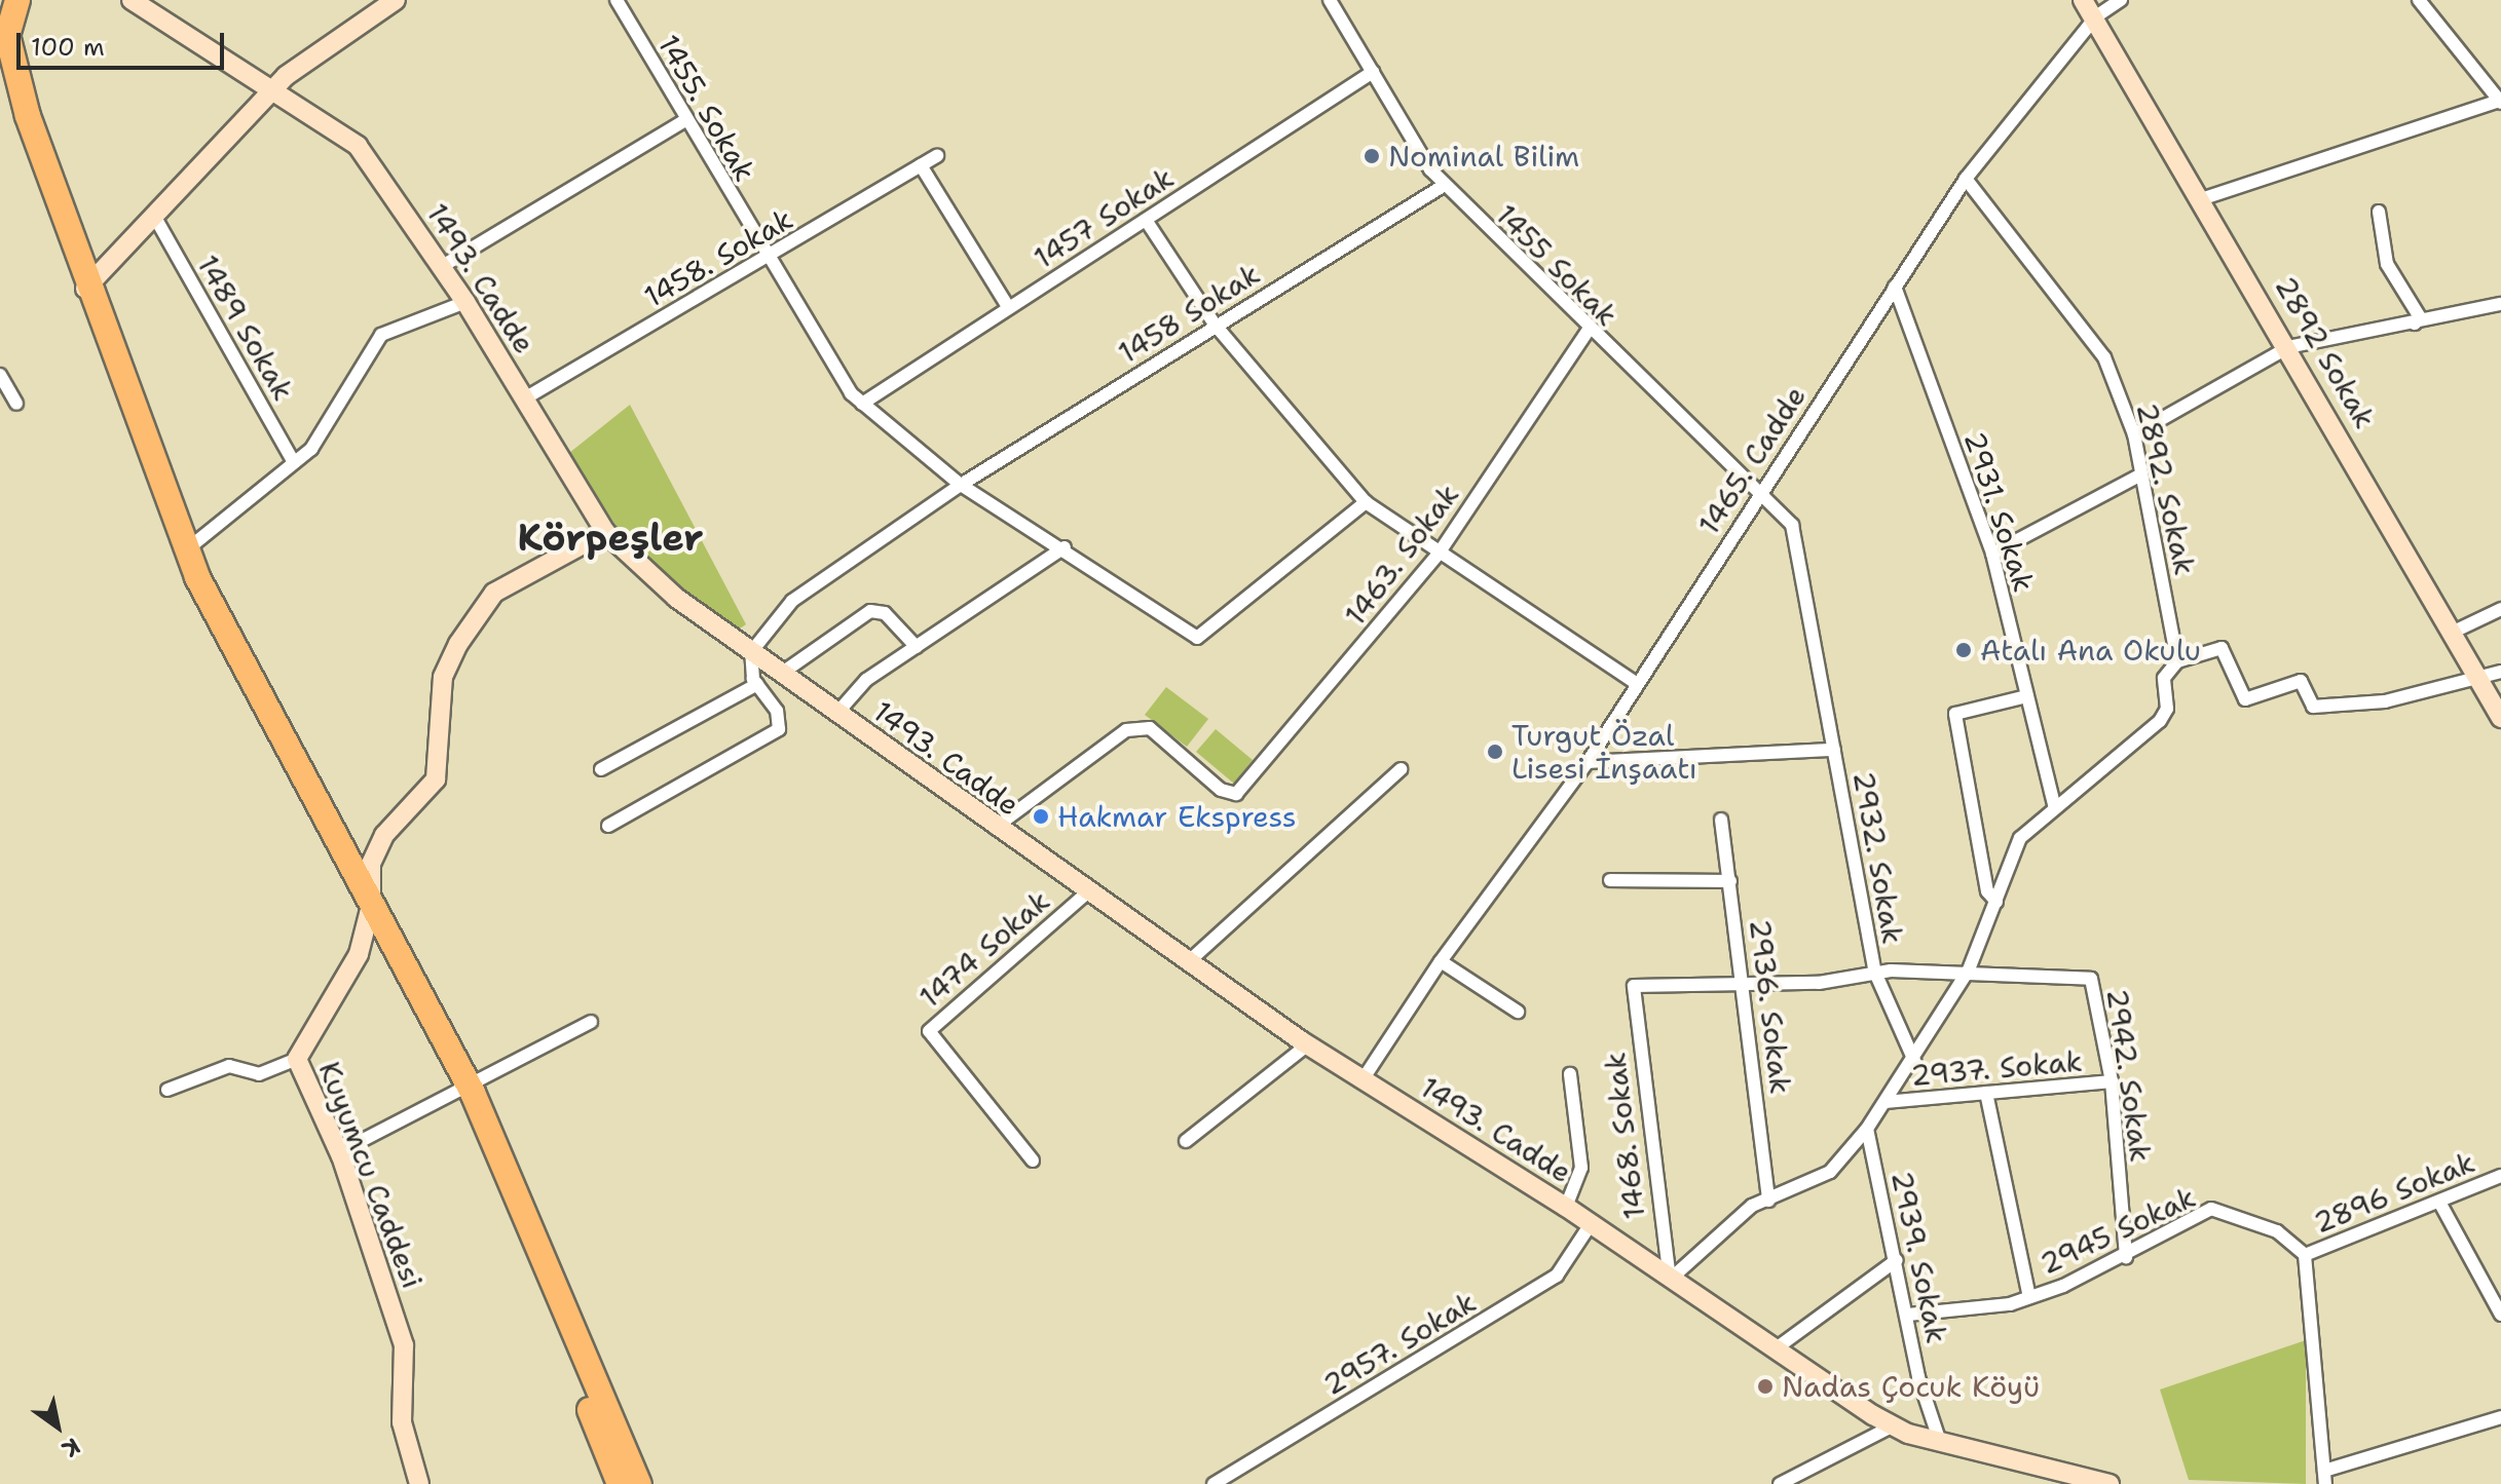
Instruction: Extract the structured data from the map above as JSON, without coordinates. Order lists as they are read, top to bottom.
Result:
{
  "streets": {
    "street": [
      "1455. Sokak",
      "1457 Sokak",
      "1458. Sokak",
      "1455 Sokak",
      "1493. Cadde",
      "1458 Sokak",
      "1489 Sokak",
      "2892 Sokak",
      "1465. Cadde",
      "2892. Sokak",
      "2931. Sokak",
      "1463. Sokak",
      "2932. Sokak",
      "1474 Sokak",
      "2936. Sokak",
      "2937. Sokak",
      "2942. Sokak",
      "1468. Sokak",
      "Kuyumcu Caddesi",
      "2896 Sokak",
      "2945 Sokak",
      "2939. Sokak",
      "2957. Sokak"
    ]
  },
  "crossings": [
    ["1455. Sokak", "1457 Sokak"],
    ["1455. Sokak", "1458. Sokak"],
    ["1455. Sokak", "1458 Sokak"],
    ["1457 Sokak", "1455 Sokak"],
    ["1458. Sokak", "1493. Cadde"],
    ["1455 Sokak", "1458 Sokak"],
    ["1455 Sokak", "1465. Cadde"],
    ["1455 Sokak", "1463. Sokak"],
    ["1455 Sokak", "2932. Sokak"],
    ["1493. Cadde", "1458 Sokak"],
    ["1493. Cadde", "1465. Cadde"],
    ["1493. Cadde", "1463. Sokak"],
    ["1493. Cadde", "1474 Sokak"],
    ["1493. Cadde", "1468. Sokak"],
    ["1493. Cadde", "Kuyumcu Caddesi"],
    ["1493. Cadde", "2939. Sokak"],
    ["1493. Cadde", "2957. Sokak"],
    ["2892 Sokak", "1465. Cadde"],
    ["1465. Cadde", "2892. Sokak"],
    ["1465. Cadde", "2931. Sokak"],
    ["2936. Sokak", "1468. Sokak"],
    ["2937. Sokak", "2942. Sokak"],
    ["2942. Sokak", "2945 Sokak"],
    ["2896 Sokak", "2945 Sokak"],
    ["2945 Sokak", "2939. Sokak"]
  ],
  "districts": ["Körpeşler"],
  "places": [
    "Nominal Bilim",
    "Atalı Ana Okulu",
    "Turgut Özal Lisesi İnşaatı",
    "Hakmar Ekspress",
    "Nadas Çocuk Köyü"
  ],
  "scale_bar": "100 m",
  "north": "bottom right"
}
